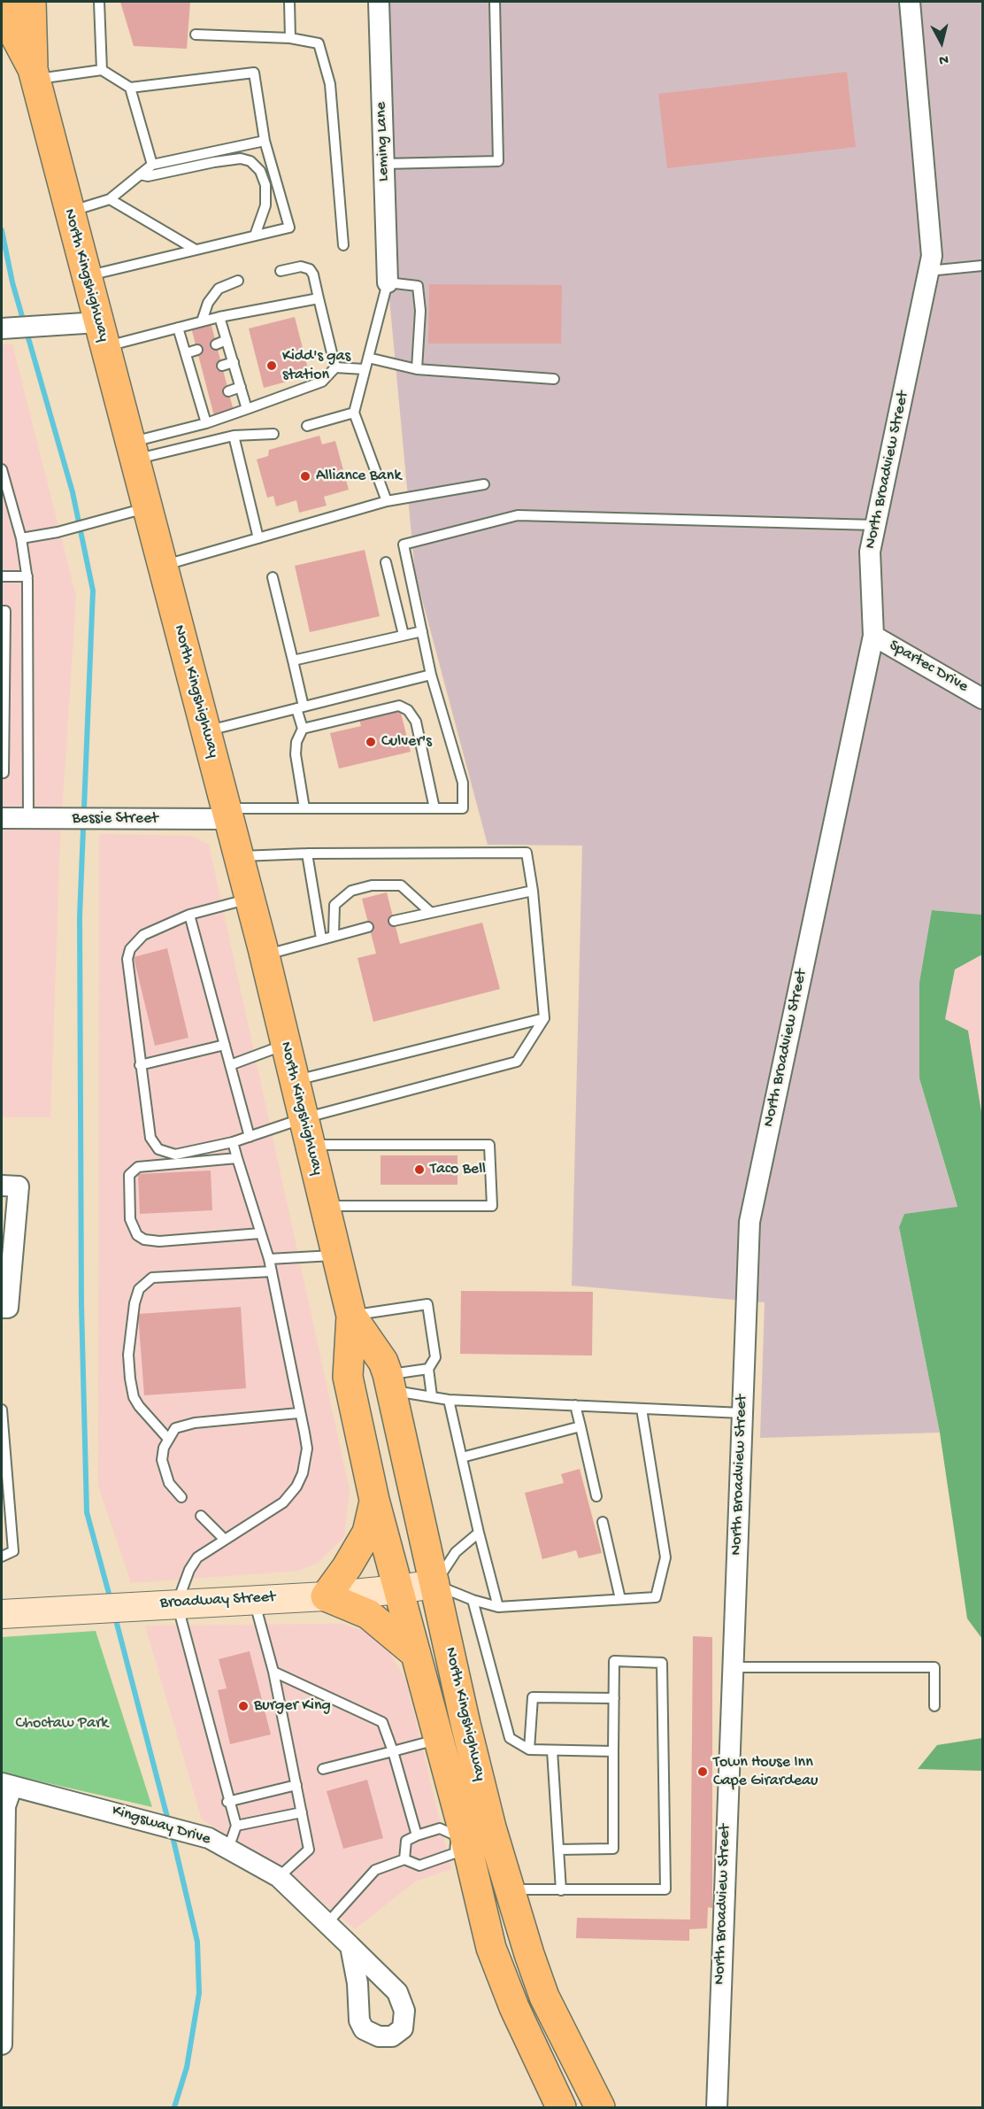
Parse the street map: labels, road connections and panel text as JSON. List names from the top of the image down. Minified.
{"streets":{"main road":["North Kingshighway","Broadway Street"],"street":["Leming Lane","North Broadview Street","Spartec Drive","Bessie Street","Kingsway Drive"]},"crossings":[["North Kingshighway","Bessie Street"],["North Kingshighway","Broadway Street"],["North Broadview Street","Spartec Drive"]],"parks":["Choctaw Park"],"places":["Kidd's gas station","Alliance Bank","Culver's","Taco Bell","Burger King","Town House Inn Cape Girardeau"],"north":"bottom"}
